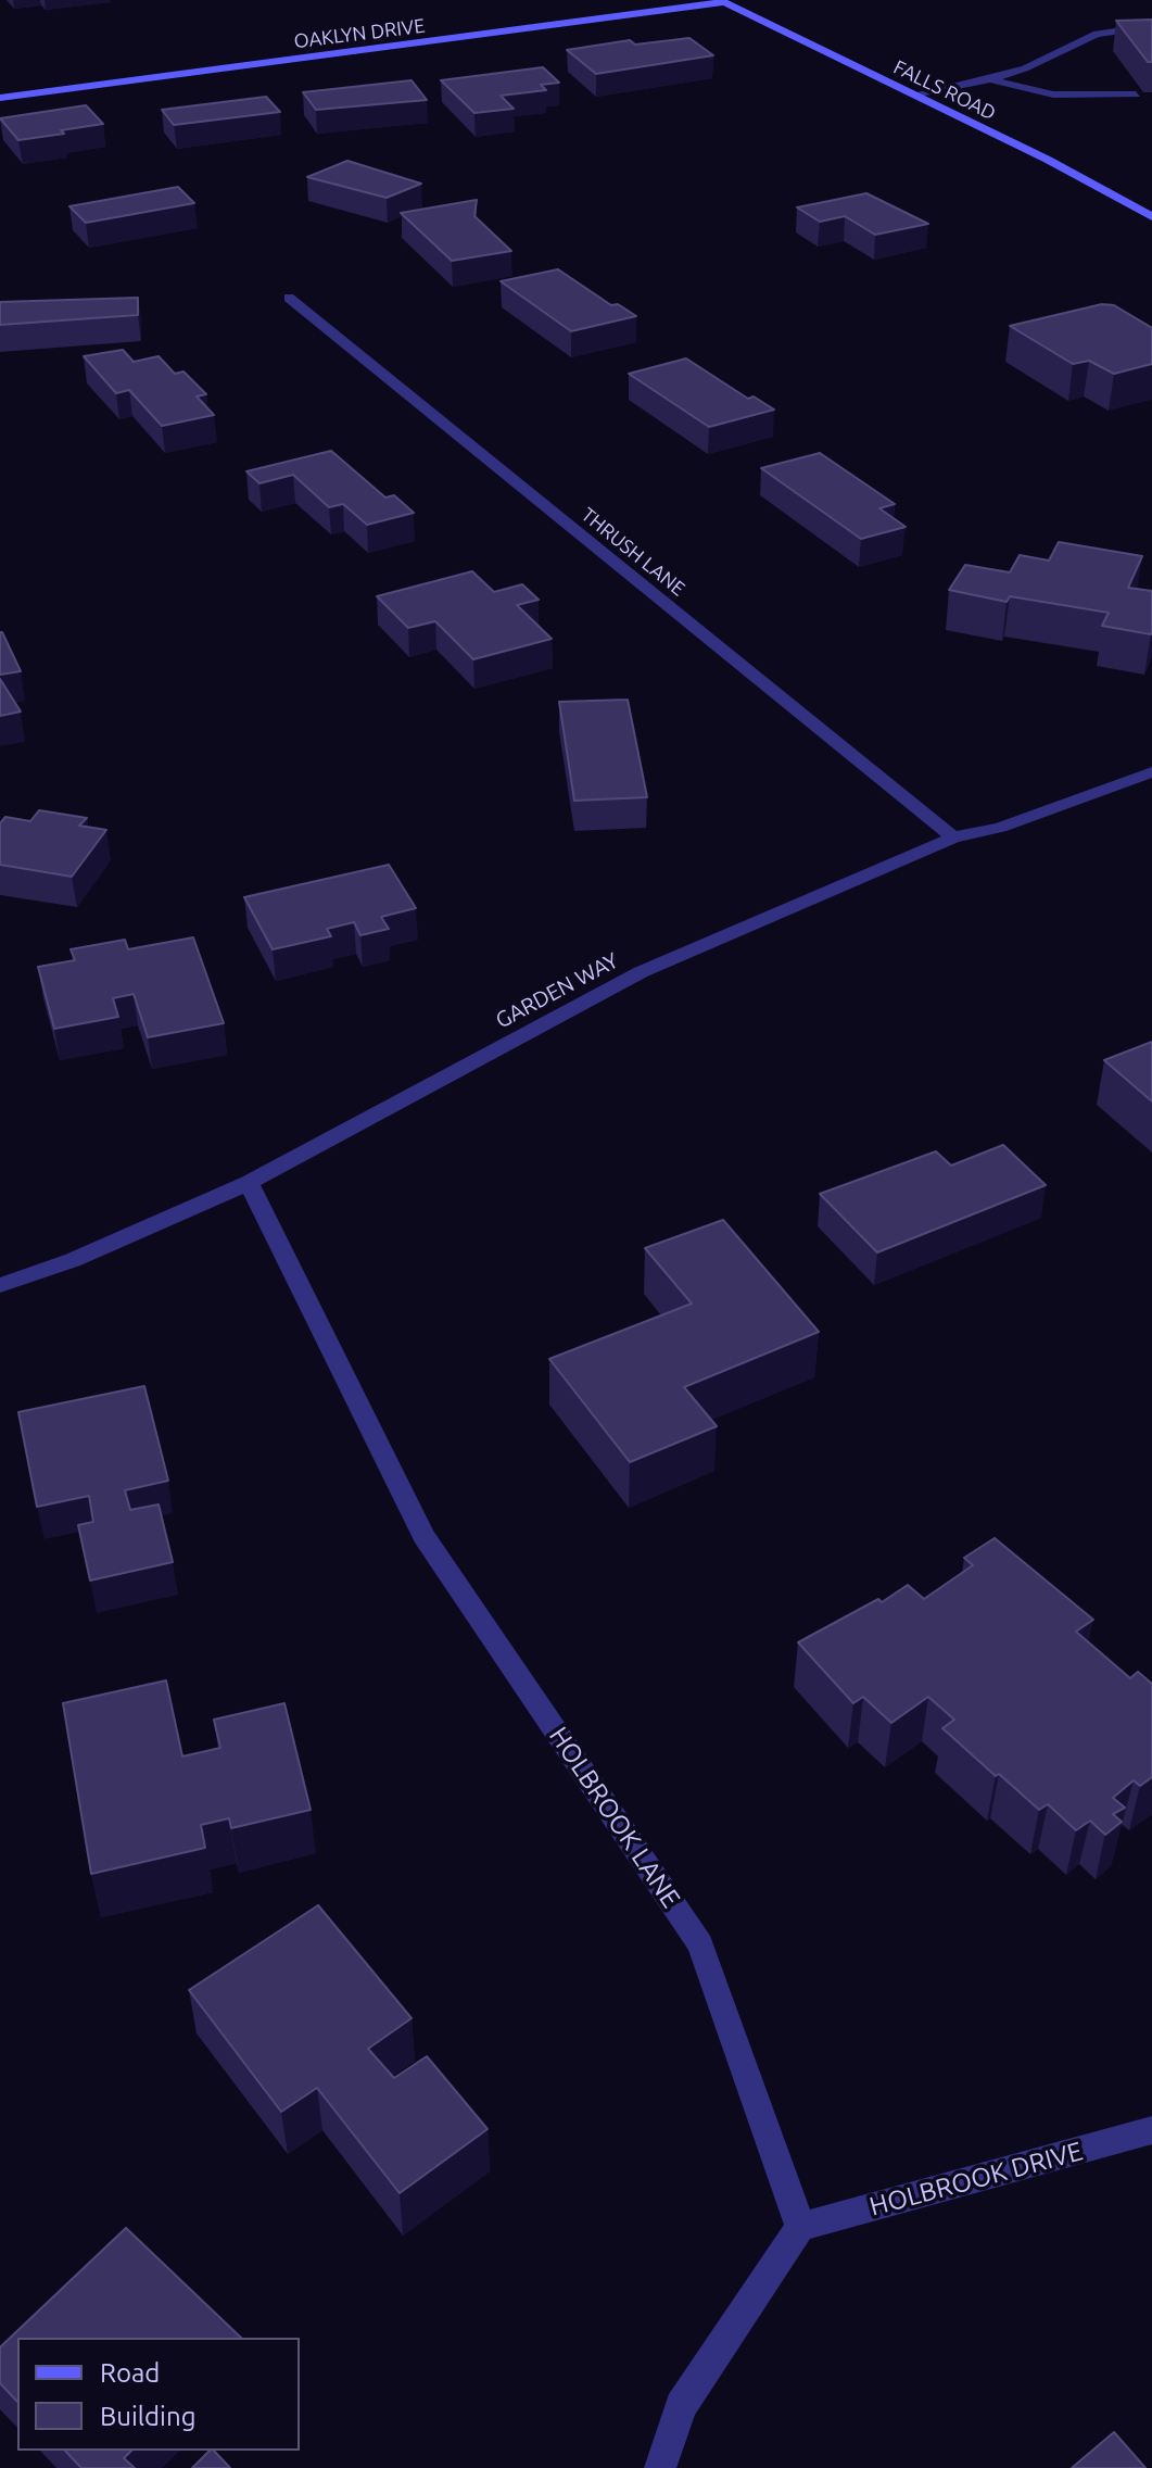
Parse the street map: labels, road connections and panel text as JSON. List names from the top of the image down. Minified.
{"streets":{"street":["OAKLYN DRIVE","FALLS ROAD","THRUSH LANE","GARDEN WAY","HOLBROOK LANE","HOLBROOK DRIVE"]},"crossings":[["OAKLYN DRIVE","FALLS ROAD"],["THRUSH LANE","GARDEN WAY"],["GARDEN WAY","HOLBROOK LANE"],["HOLBROOK LANE","HOLBROOK DRIVE"]],"legend":["Road","Building"]}
